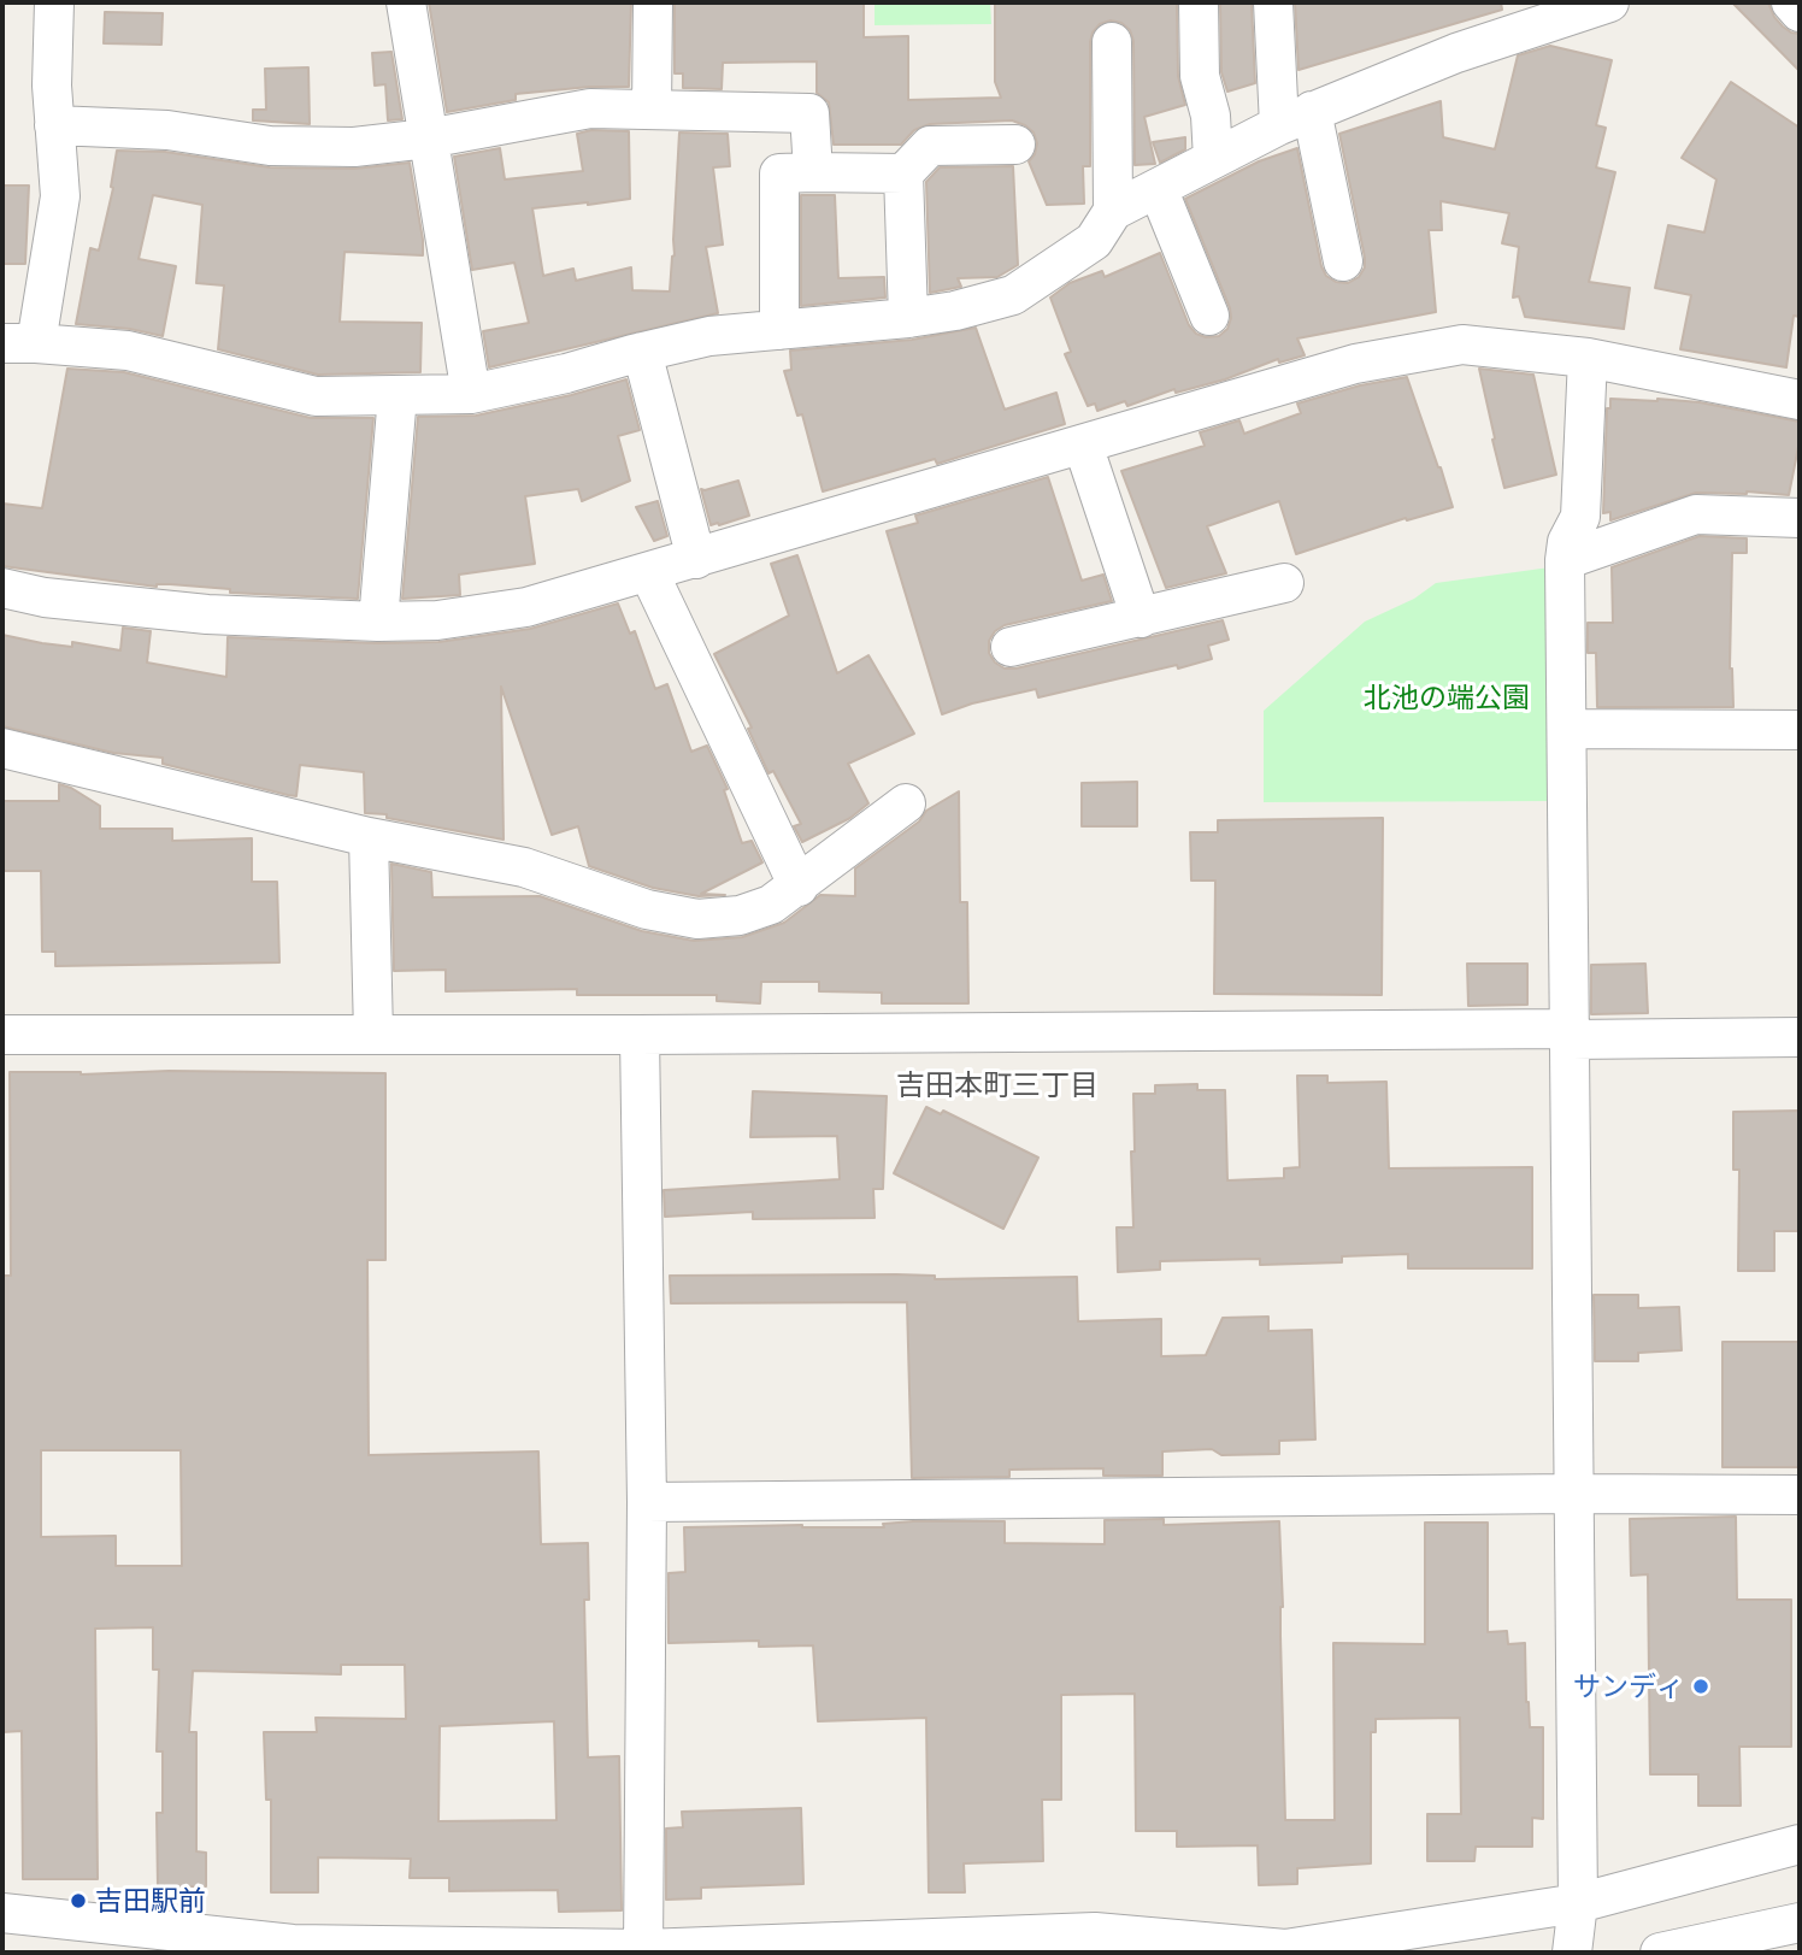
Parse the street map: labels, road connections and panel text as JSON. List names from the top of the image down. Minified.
{"districts":["吉田本町三丁目"],"parks":["北池の端公園"],"places":["サンディ","吉田駅前"]}
